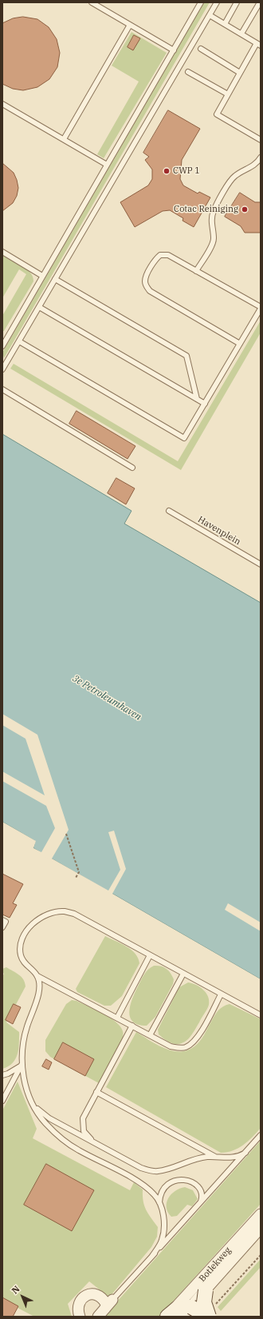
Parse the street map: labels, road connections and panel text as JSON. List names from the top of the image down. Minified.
{"streets":{"street":["Botlekweg"],"lane":["Havenplein"]},"water":["3e Petroleumhaven"],"places":["CWP 1","Cotac Reiniging"],"north":"top left"}
